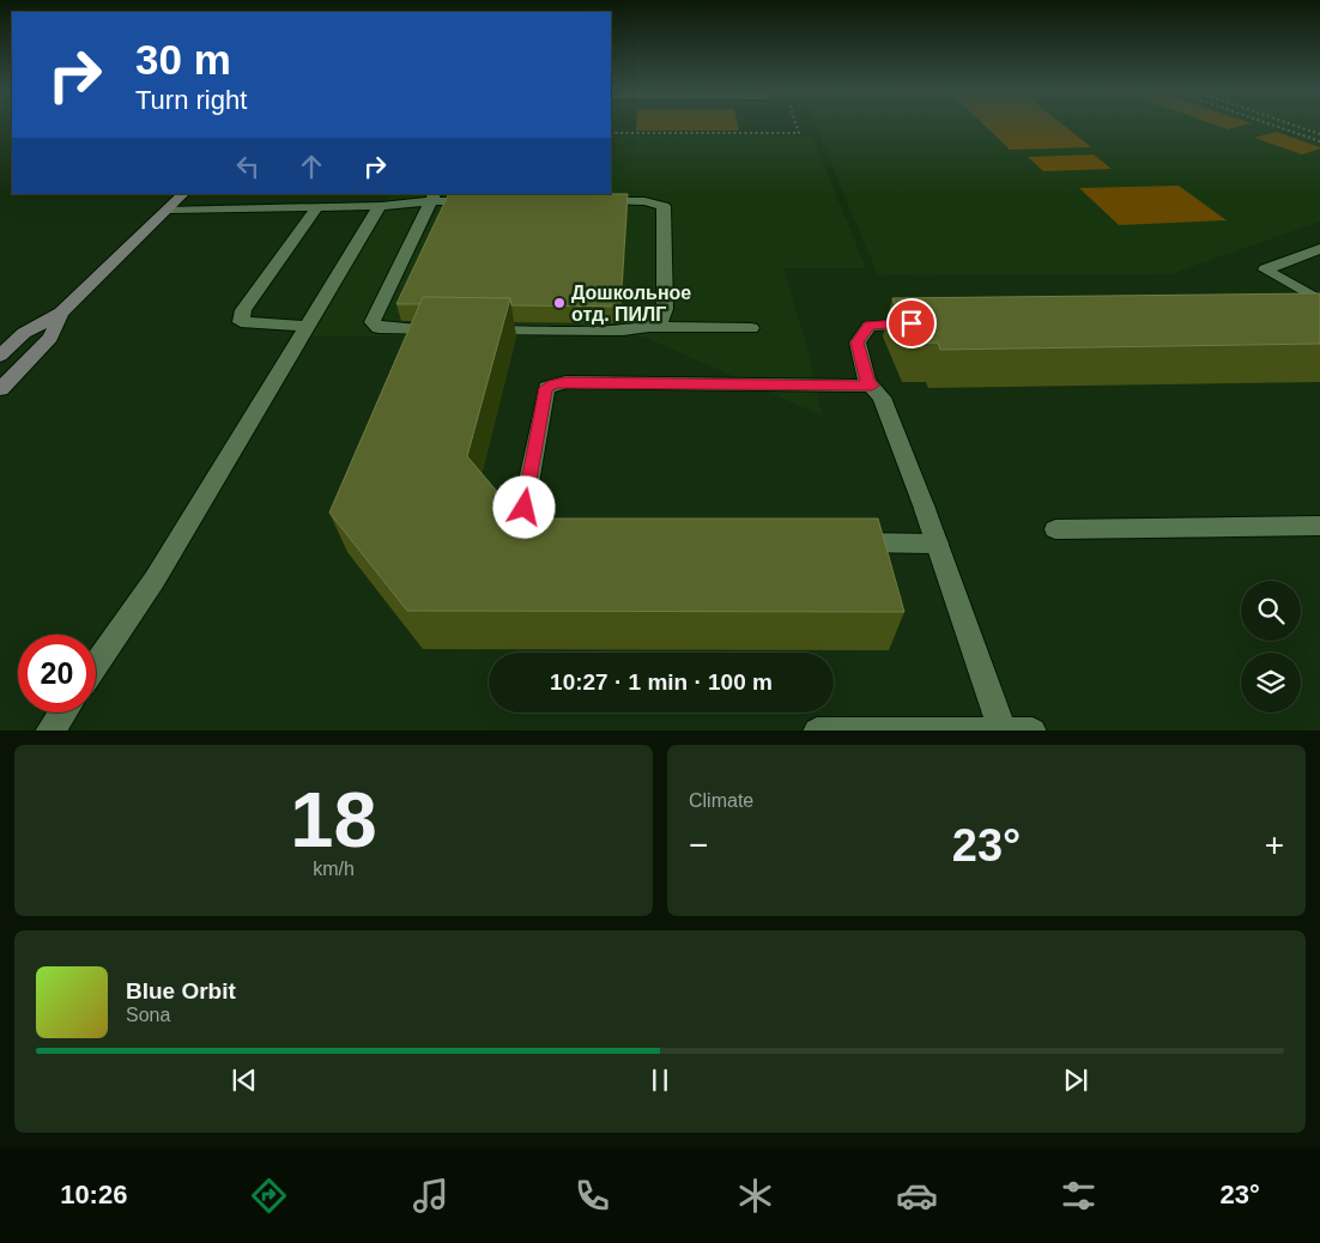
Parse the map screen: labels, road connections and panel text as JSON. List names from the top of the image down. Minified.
{"places":["Дошкольное отд. ПИЛГ"],"page":{"turn":["30 m","Turn right"],"limit":"20","trip":"10:27 · 1 min · 100 m","tile":[["18","km/h"],"Climate"],"heat":["−","23°","+"],"song":["Blue Orbit","Sona"],"tabs":["10:26","23°"]}}
